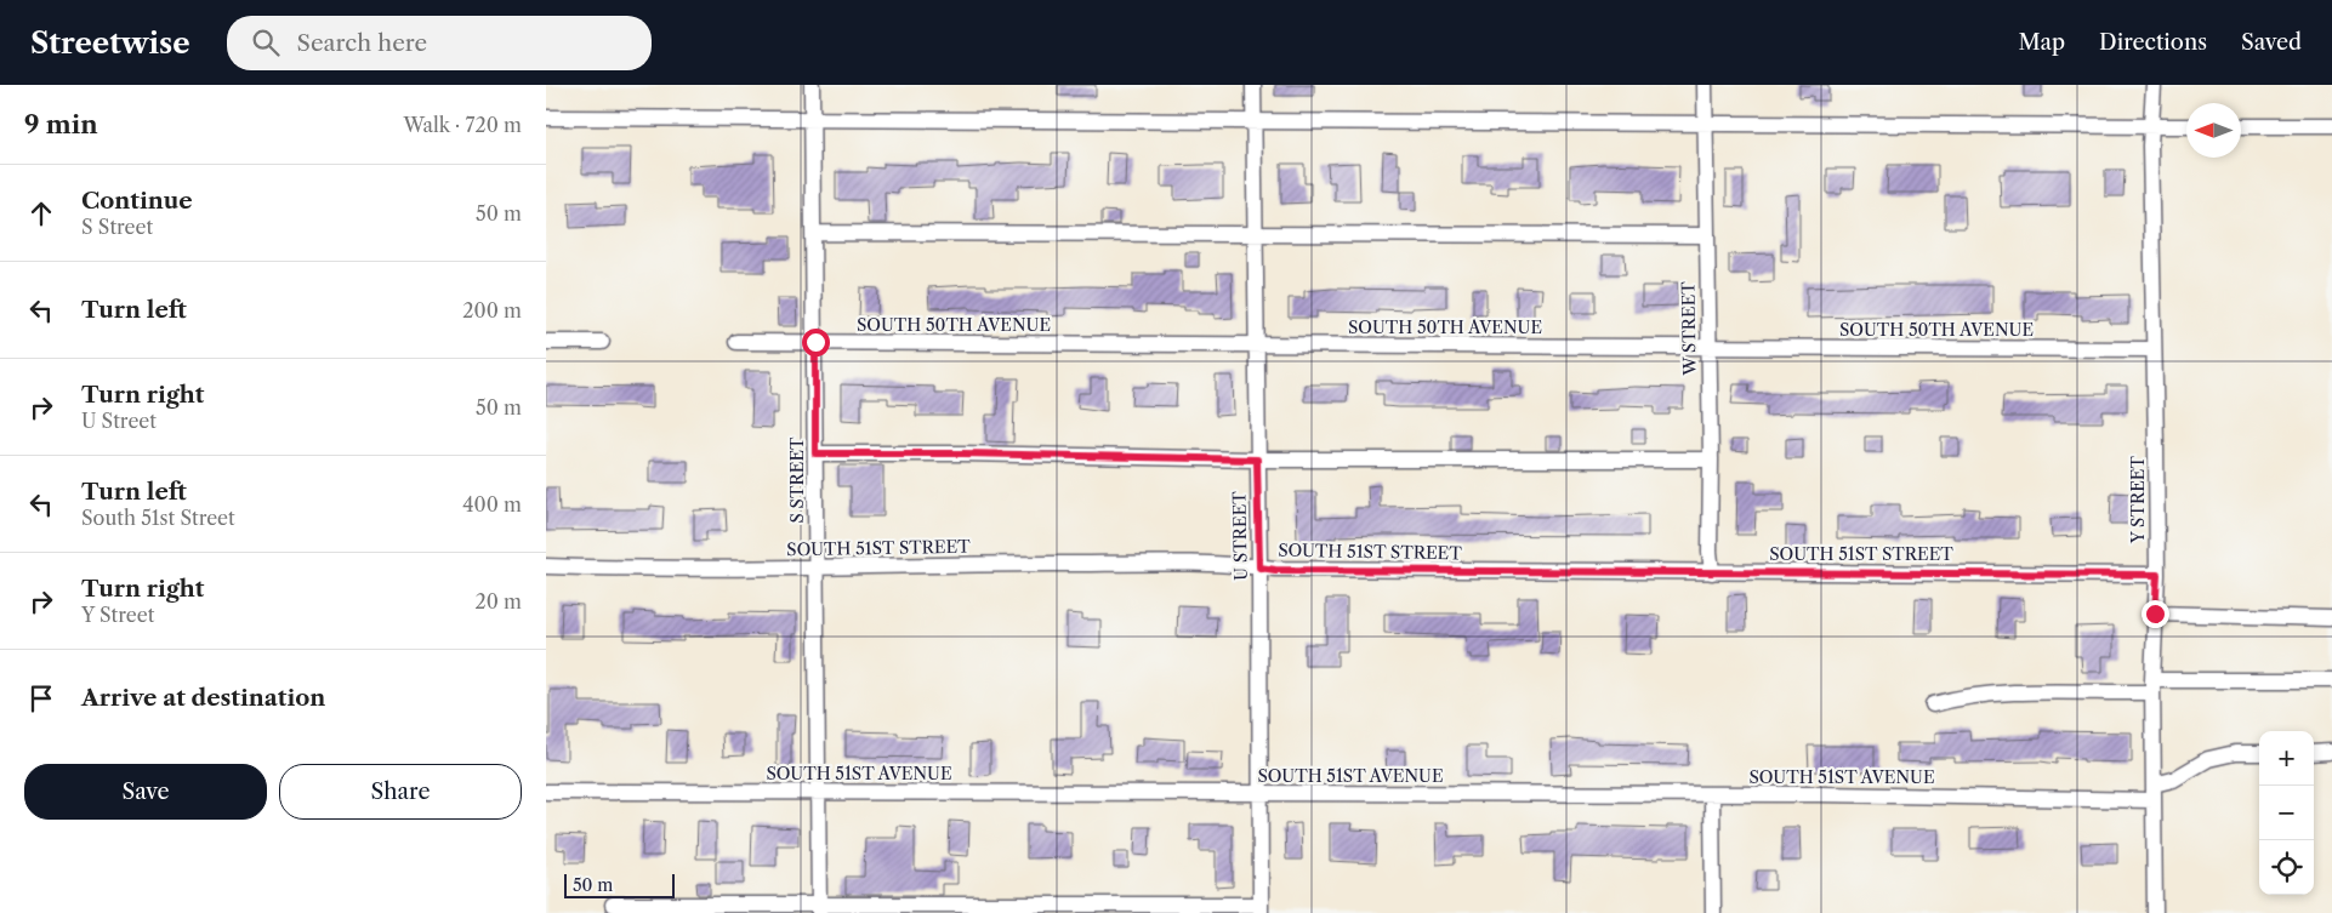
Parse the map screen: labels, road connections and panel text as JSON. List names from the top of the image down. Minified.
{"streets":{"street":["SOUTH 50TH AVENUE","W STREET","S STREET","Y STREET","U STREET","SOUTH 51ST STREET","SOUTH 51ST AVENUE"]},"crossings":[["SOUTH 50TH AVENUE","W STREET"],["SOUTH 50TH AVENUE","S STREET"],["SOUTH 50TH AVENUE","Y STREET"],["SOUTH 50TH AVENUE","U STREET"],["W STREET","SOUTH 51ST STREET"],["S STREET","SOUTH 51ST STREET"],["S STREET","SOUTH 51ST AVENUE"],["Y STREET","SOUTH 51ST STREET"],["Y STREET","SOUTH 51ST AVENUE"],["U STREET","SOUTH 51ST STREET"],["U STREET","SOUTH 51ST AVENUE"]],"scale_bar":"50 m","north":"left","page":{"header":"Streetwise","search":"Search here","nav":["Map","Directions","Saved"],"heading":["9 min","Walk · 720 m"],"list":[["Continue","S Street","50 m"],["Turn left","200 m"],["Turn right","U Street","50 m"],["Turn left","South 51st Street","400 m"],["Turn right","Y Street","20 m"],"Arrive at destination"],"map_buttons":["+","−"],"buttons":["Save","Share"],"scale":"50 m"}}
